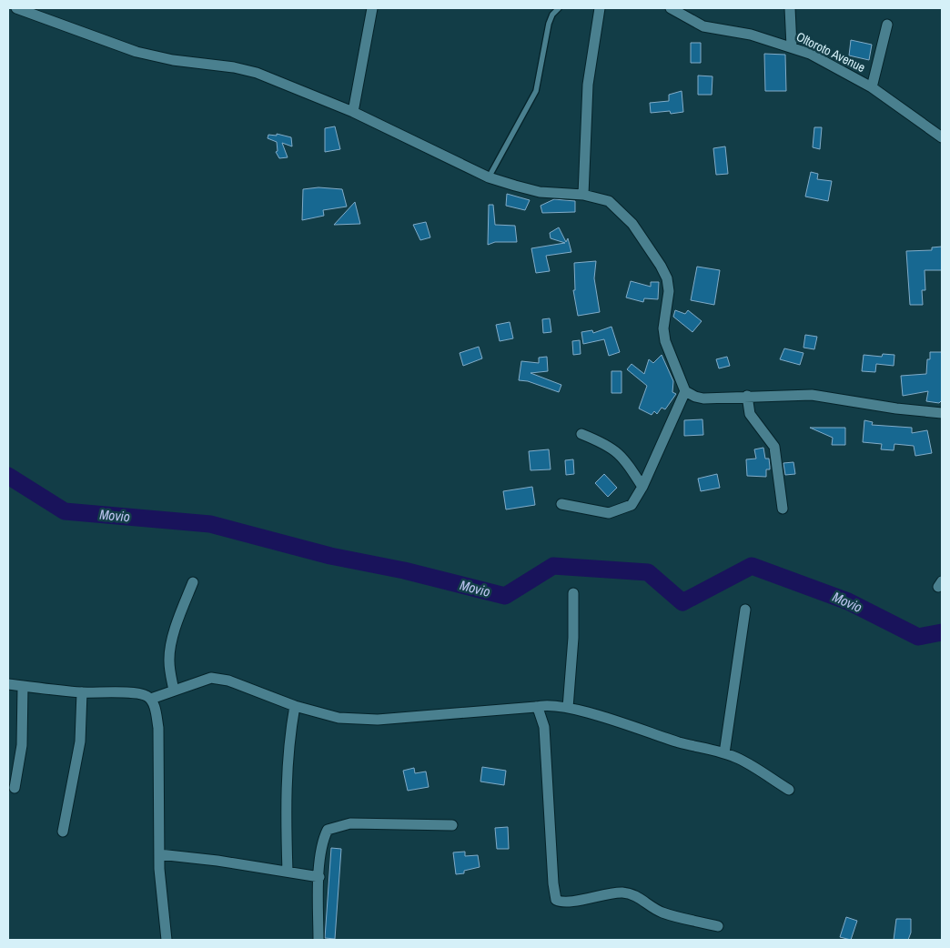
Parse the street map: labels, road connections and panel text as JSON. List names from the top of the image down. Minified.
{"streets":{"street":["Oltoroto Avenue"]},"water":["Movio"]}
